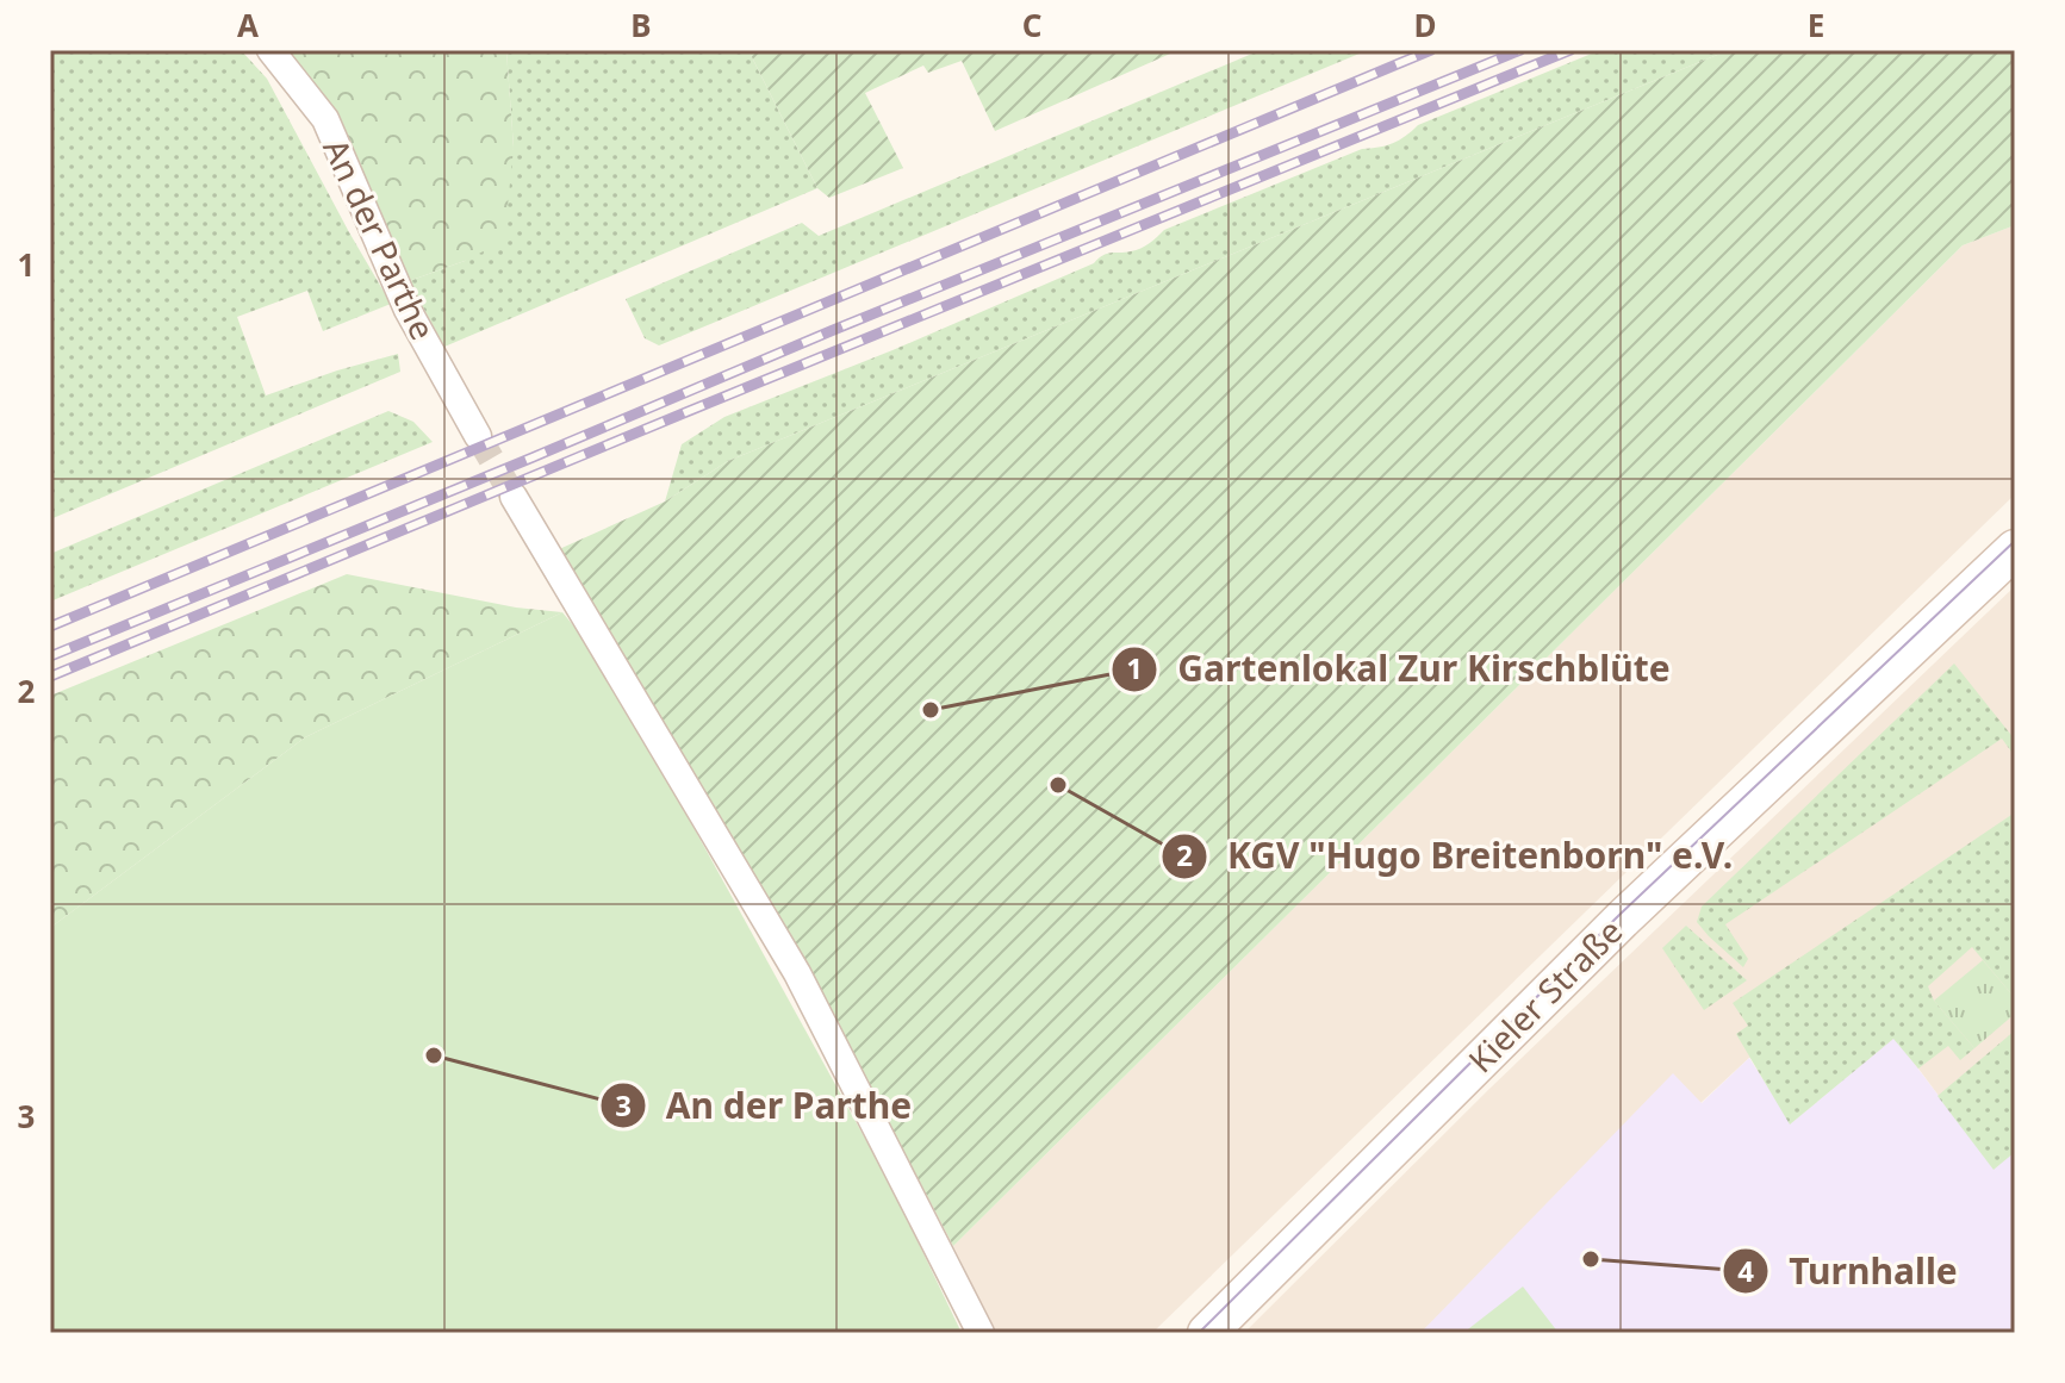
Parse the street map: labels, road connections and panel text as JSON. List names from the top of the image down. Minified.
{"streets":{"main road":["Kieler Straße"],"street":["An der Parthe"]},"places":["Gartenlokal Zur Kirschblüte","KGV \"Hugo Breitenborn\" e.V.","An der Parthe","Turnhalle"],"grid":{"columns":["A","B","C","D","E"],"rows":["1","2","3"]}}
